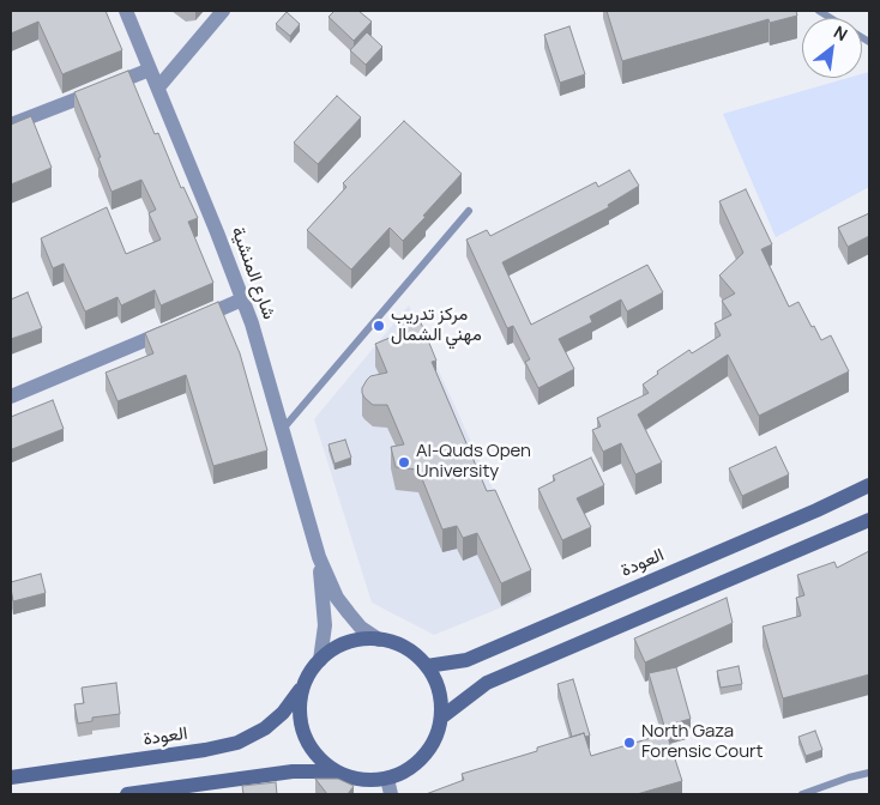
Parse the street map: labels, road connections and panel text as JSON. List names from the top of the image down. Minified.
{"streets":{"main road":["العودة"],"street":["شارع المنشية"]},"crossings":[["شارع المنشية","العودة"]],"places":["مركز تدريب مهني الشمال","Al-Quds Open University","North Gaza Forensic Court"],"north":"top right"}
